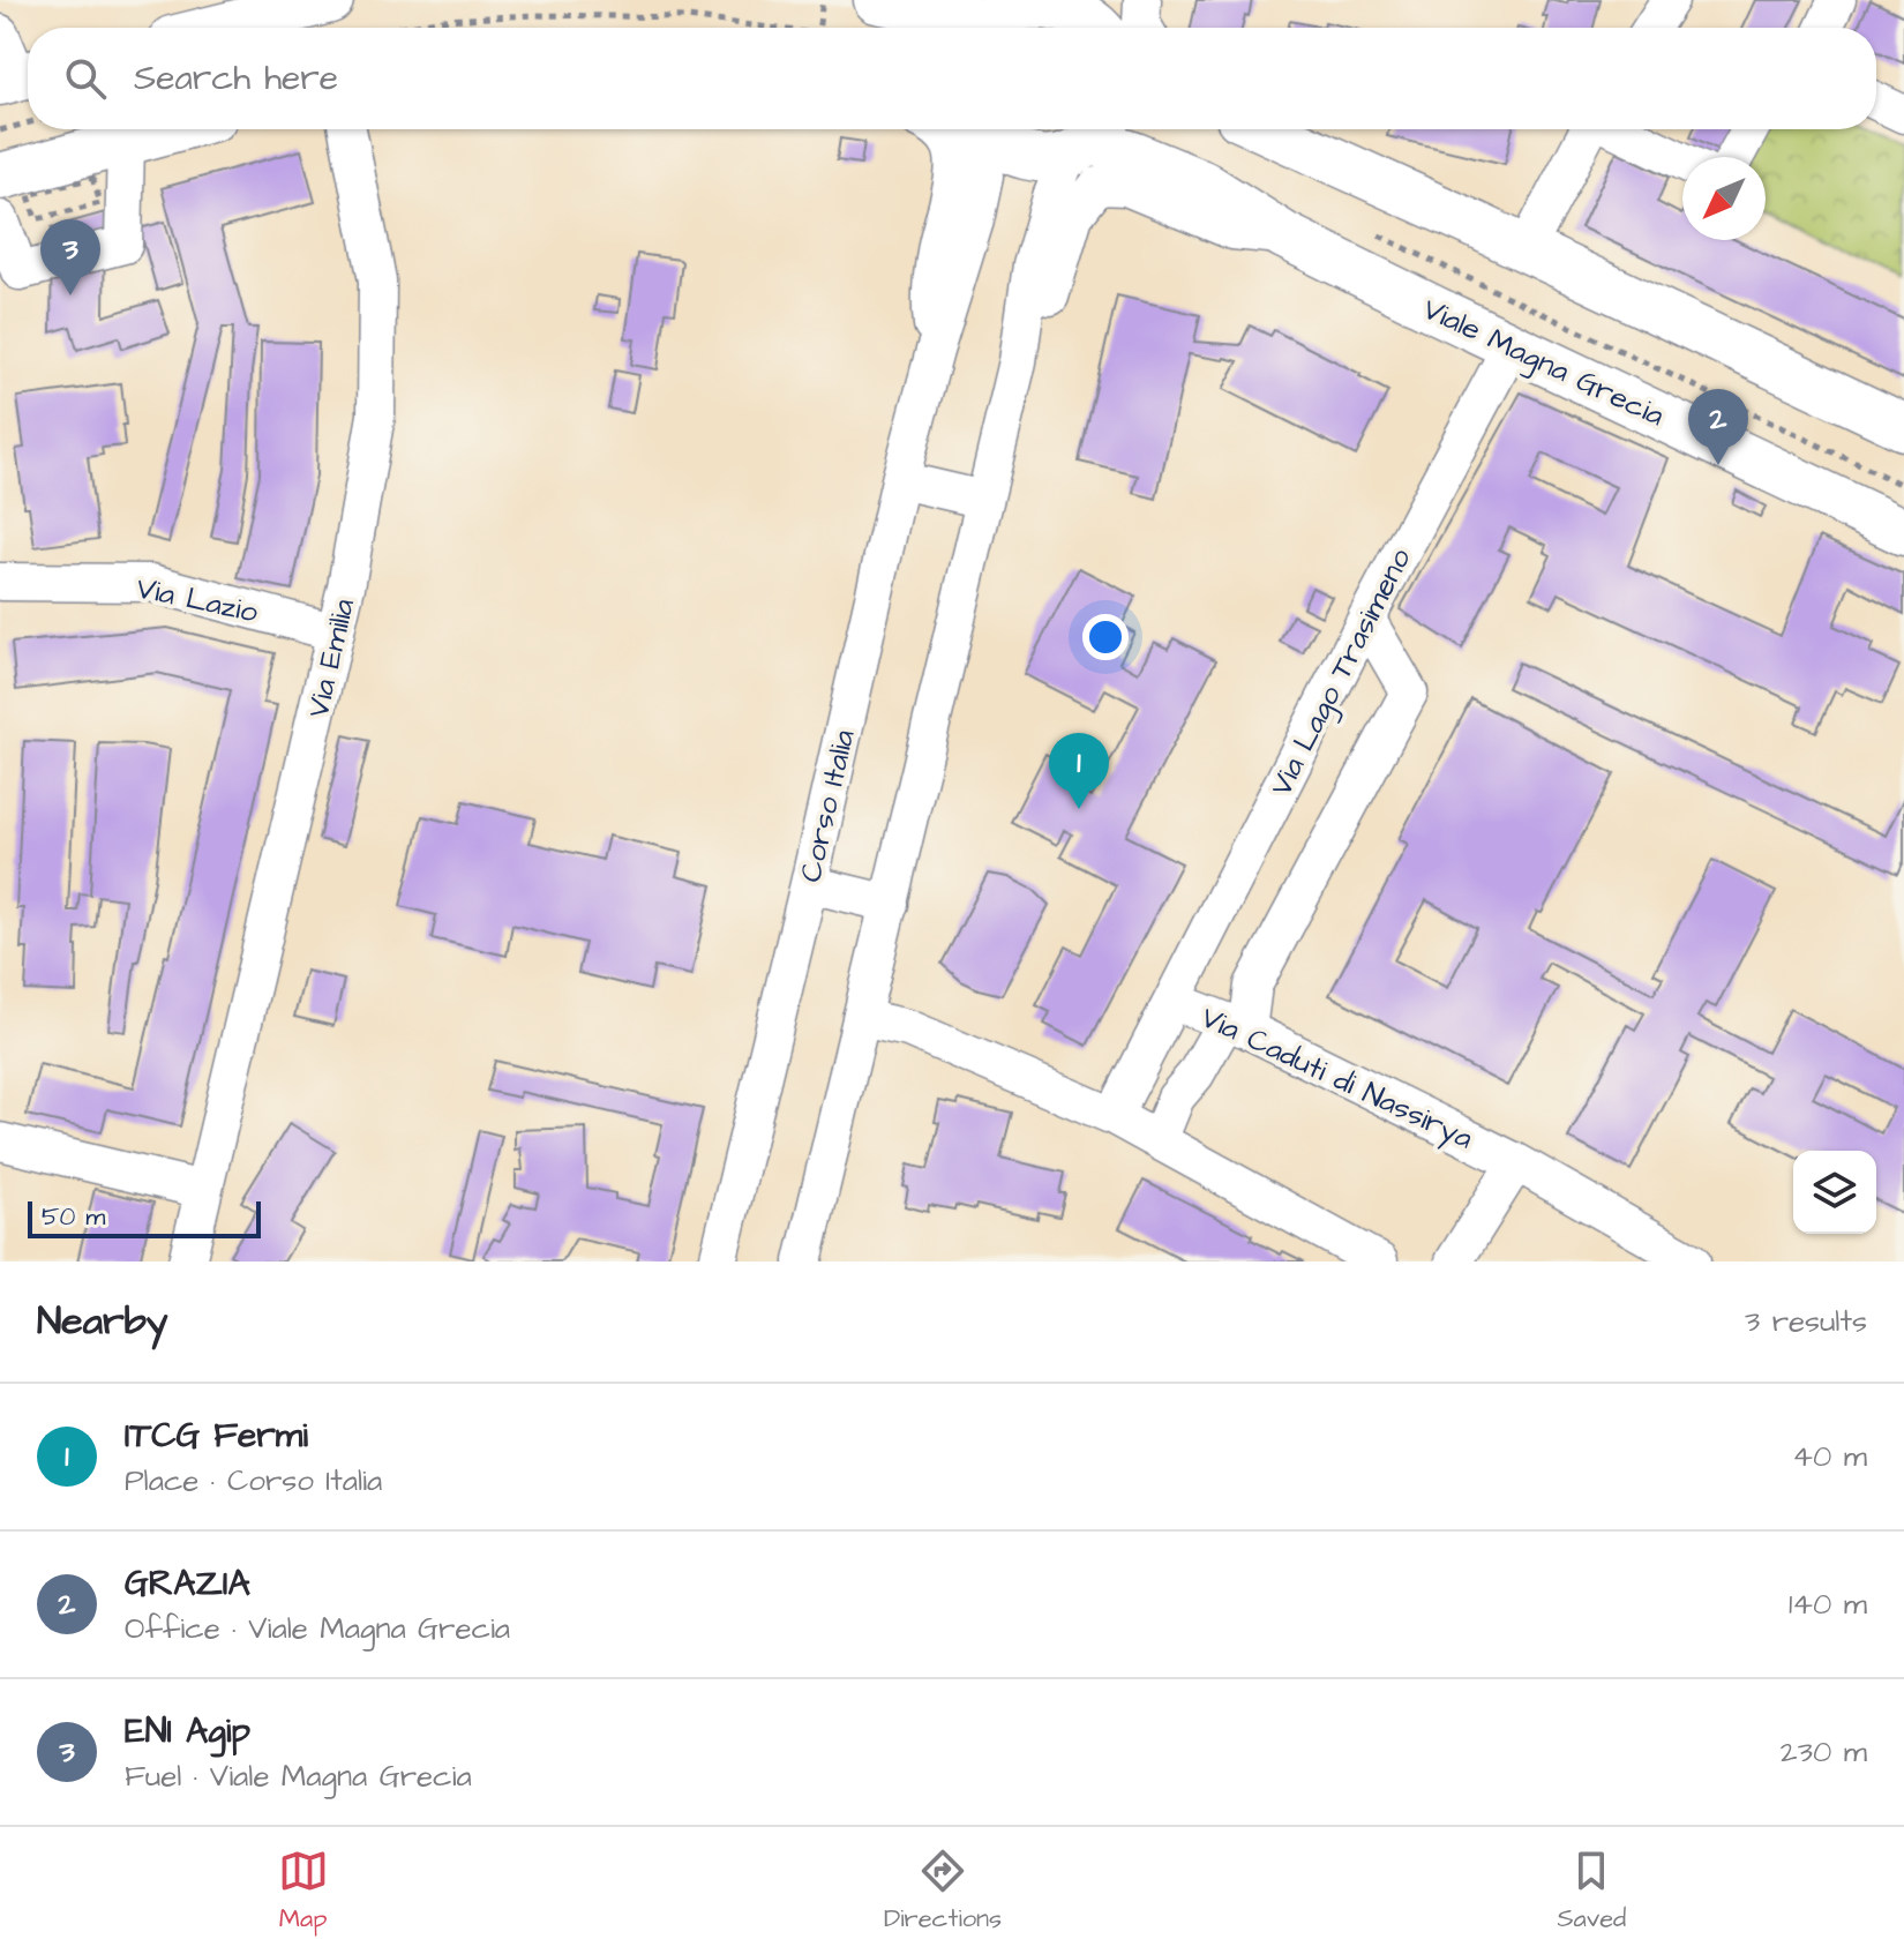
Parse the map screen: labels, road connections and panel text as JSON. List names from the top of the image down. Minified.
{"streets":{"main road":["Viale Magna Grecia"],"street":["Via Lazio","Via Emilia","Via Lago Trasimeno","Corso Italia","Via Caduti di Nassirya"]},"crossings":[["Viale Magna Grecia","Via Lago Trasimeno"],["Via Lazio","Via Emilia"],["Via Lago Trasimeno","Via Caduti di Nassirya"]],"scale_bar":"50 m","north":"bottom left","page":{"search":"Search here","pins":["3","2","1"],"scale":"50 m","heading":["Nearby","3 results"],"list":[{"mark":"1","name":"ITCG Fermi","note":"Place · Corso Italia","value":"40 m"},{"mark":"2","name":"GRAZIA","note":"Office · Viale Magna Grecia","value":"140 m"},{"mark":"3","name":"ENI Agip","note":"Fuel · Viale Magna Grecia","value":"230 m"}],"nav":["Map","Directions","Saved"]}}
